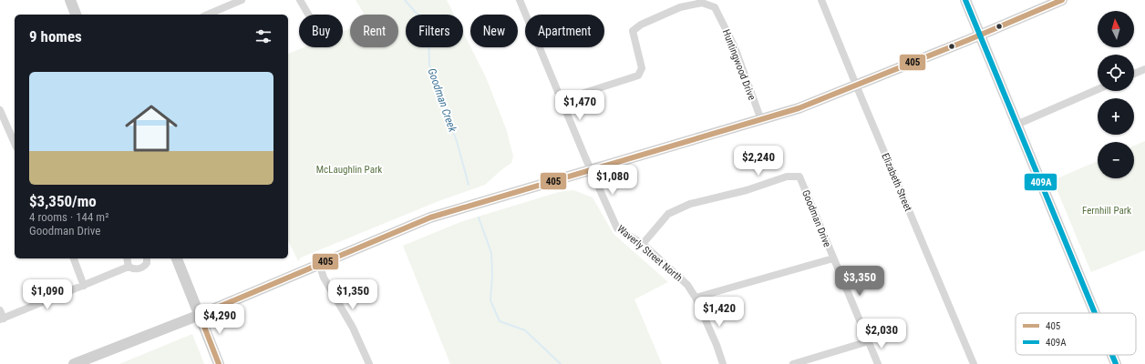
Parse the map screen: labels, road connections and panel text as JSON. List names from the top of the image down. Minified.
{"streets":{"street":["Huntingwood Drive","Elizabeth Street","Goodman Drive","Waverly Street North"]},"crossings":[["Huntingwood Drive","Waverly Street North"],["Goodman Drive","Waverly Street North"]],"water":["Goodman Creek"],"parks":["McLaughlin Park","Fernhill Park"],"lines":["transit line 405","transit line 409A"],"legend":["405","409A"],"north":"top","page":{"map_buttons":["+","−"],"chip":["Buy","Rent","Filters","New","Apartment"],"heading":"9 homes","list":[{"name":"$3,350/mo","note":"4 rooms · 144 m² · Goodman Drive"}],"price":["$1,470","$2,240","$1,080","$3,350","$1,090","$1,350","$1,420","$4,290","$2,030"]}}
